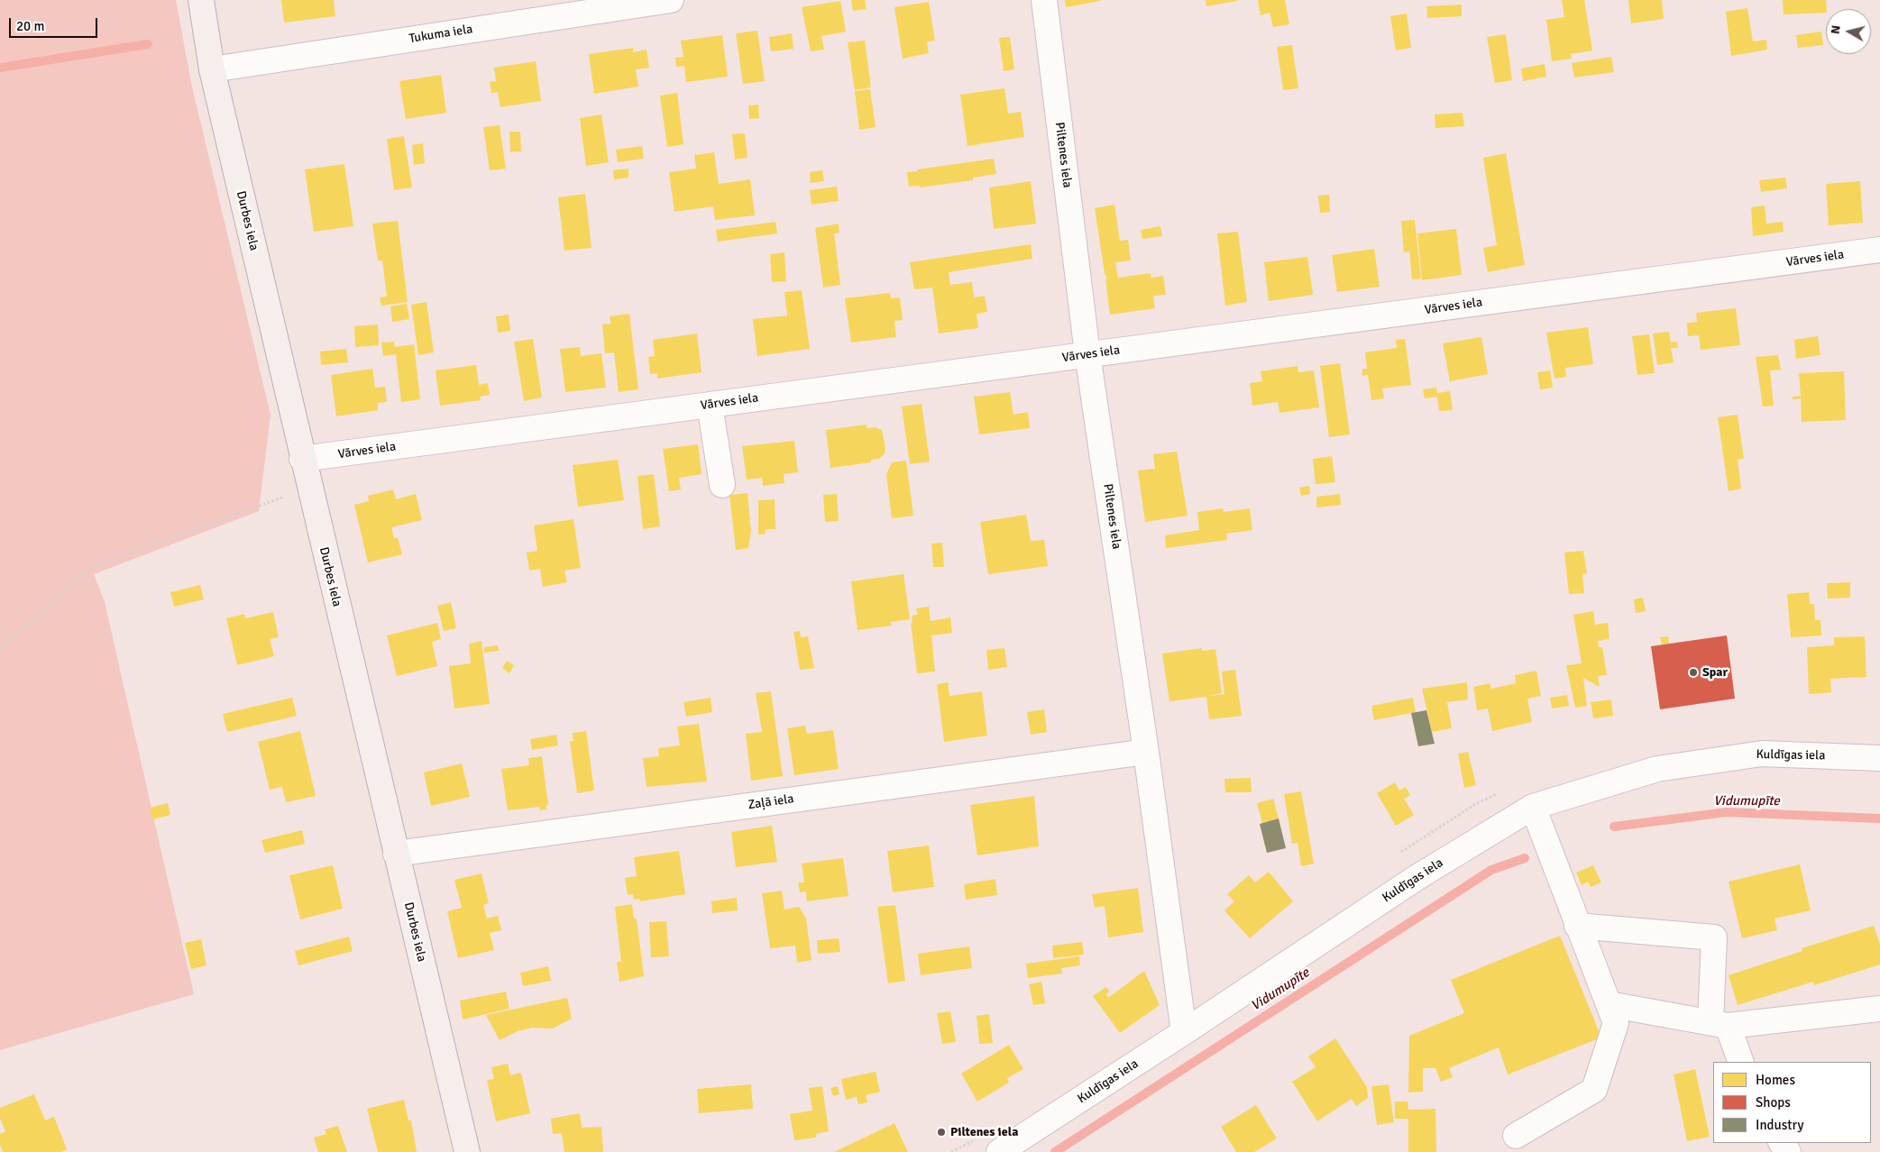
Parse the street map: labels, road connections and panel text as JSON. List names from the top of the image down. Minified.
{"streets":{"main road":["Durbes iela"],"street":["Tukuma iela","Piltenes iela","Vārves iela","Kuldīgas iela","Zaļā iela"]},"crossings":[["Tukuma iela","Durbes iela"],["Piltenes iela","Vārves iela"],["Piltenes iela","Kuldīgas iela"],["Piltenes iela","Zaļā iela"],["Durbes iela","Vārves iela"],["Durbes iela","Zaļā iela"]],"water":["Vidumupīte"],"places":["Spar","Piltenes iela"],"legend":["Homes","Shops","Industry"],"scale_bar":"20 m","north":"left"}
